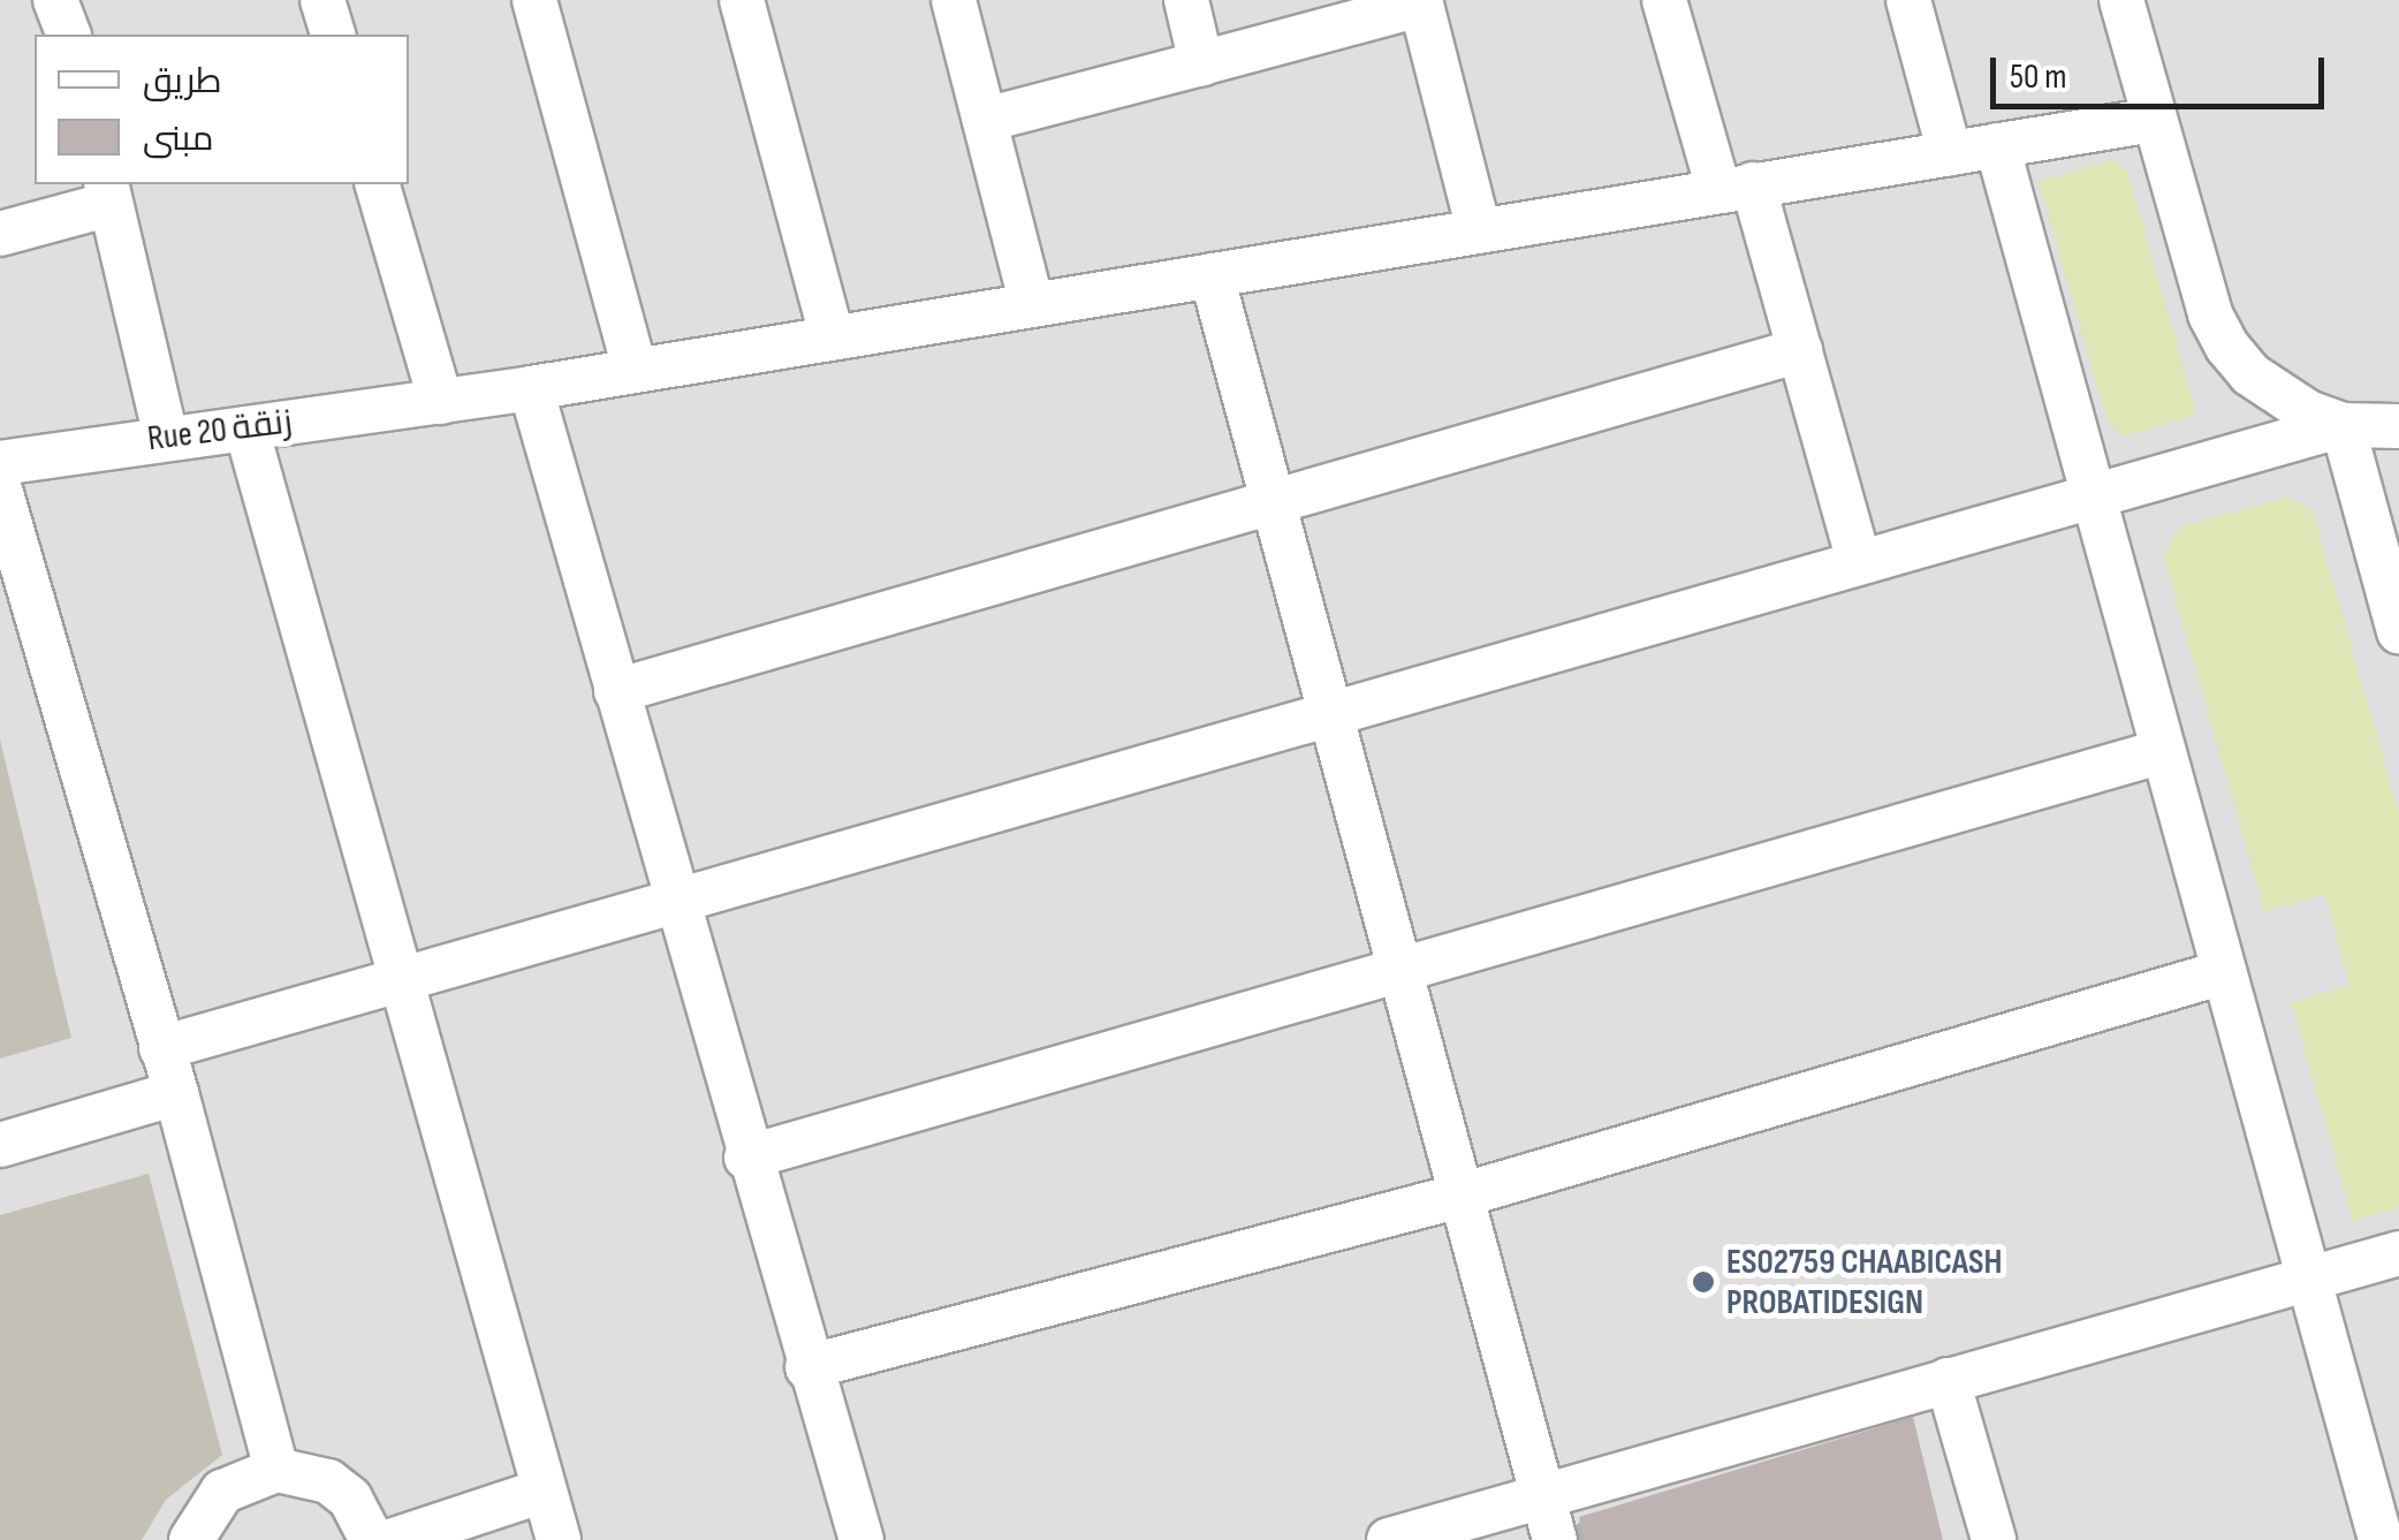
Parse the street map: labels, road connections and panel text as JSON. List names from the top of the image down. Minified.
{"streets":{"street":["Rue 20 زنقة"]},"places":["ES02759 CHAABICASH PROBATIDESIGN"],"legend":["طريق","مبنى"],"scale_bar":"50 m"}
